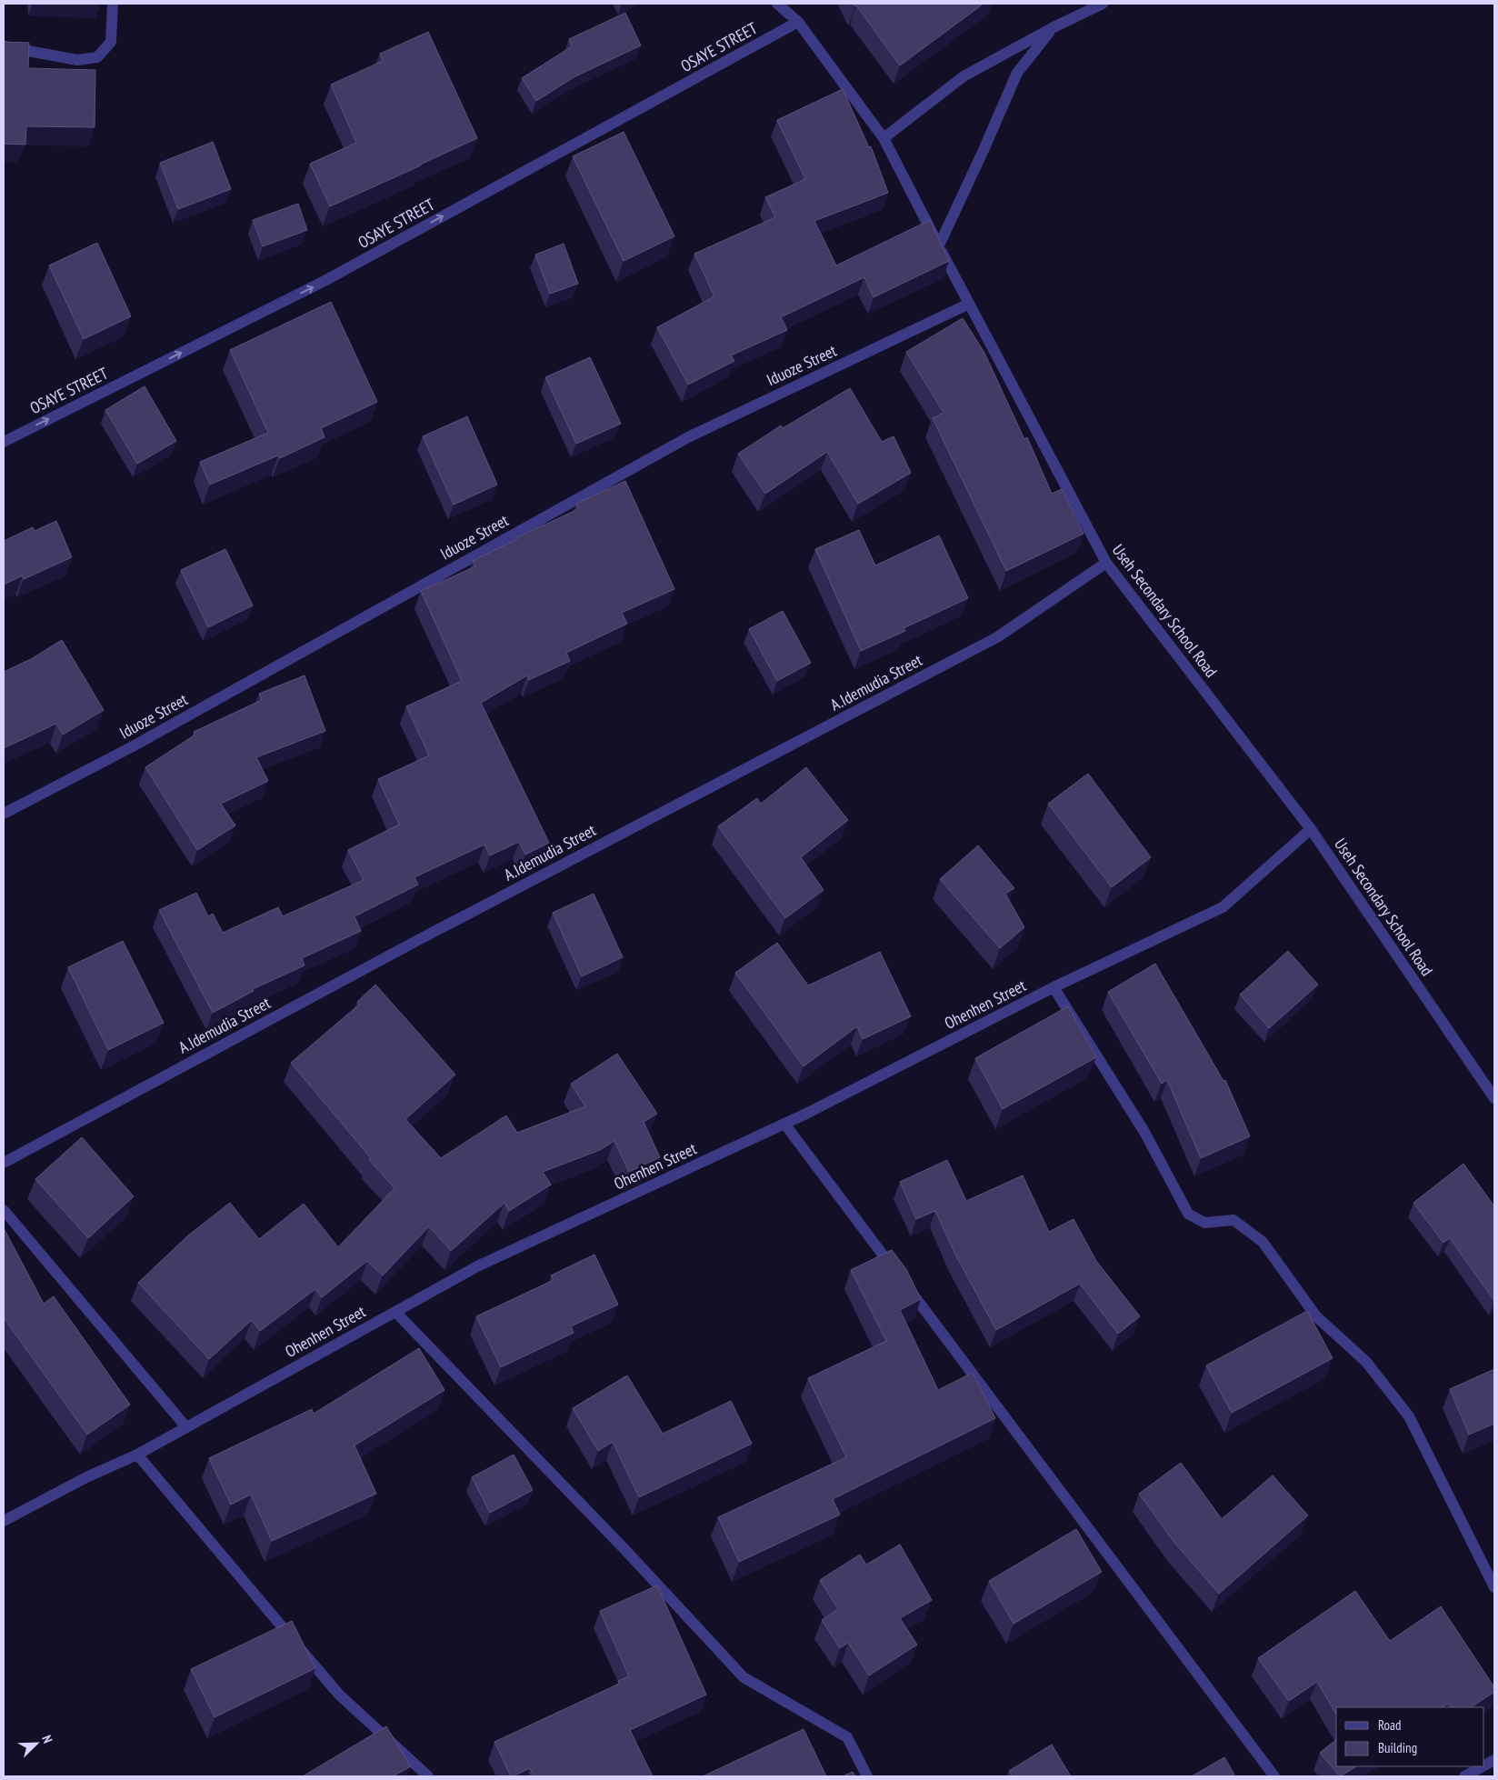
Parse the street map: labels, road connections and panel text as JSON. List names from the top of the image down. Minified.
{"streets":{"street":["OSAYE STREET","Iduoze Street","Useh Secondary School Road","A.Idemudia Street","Ohenhen Street"]},"crossings":[["OSAYE STREET","Useh Secondary School Road"],["Iduoze Street","Useh Secondary School Road"],["Useh Secondary School Road","A.Idemudia Street"],["Useh Secondary School Road","Ohenhen Street"]],"one_way":["OSAYE STREET"],"legend":["Road","Building"],"north":"top right"}
